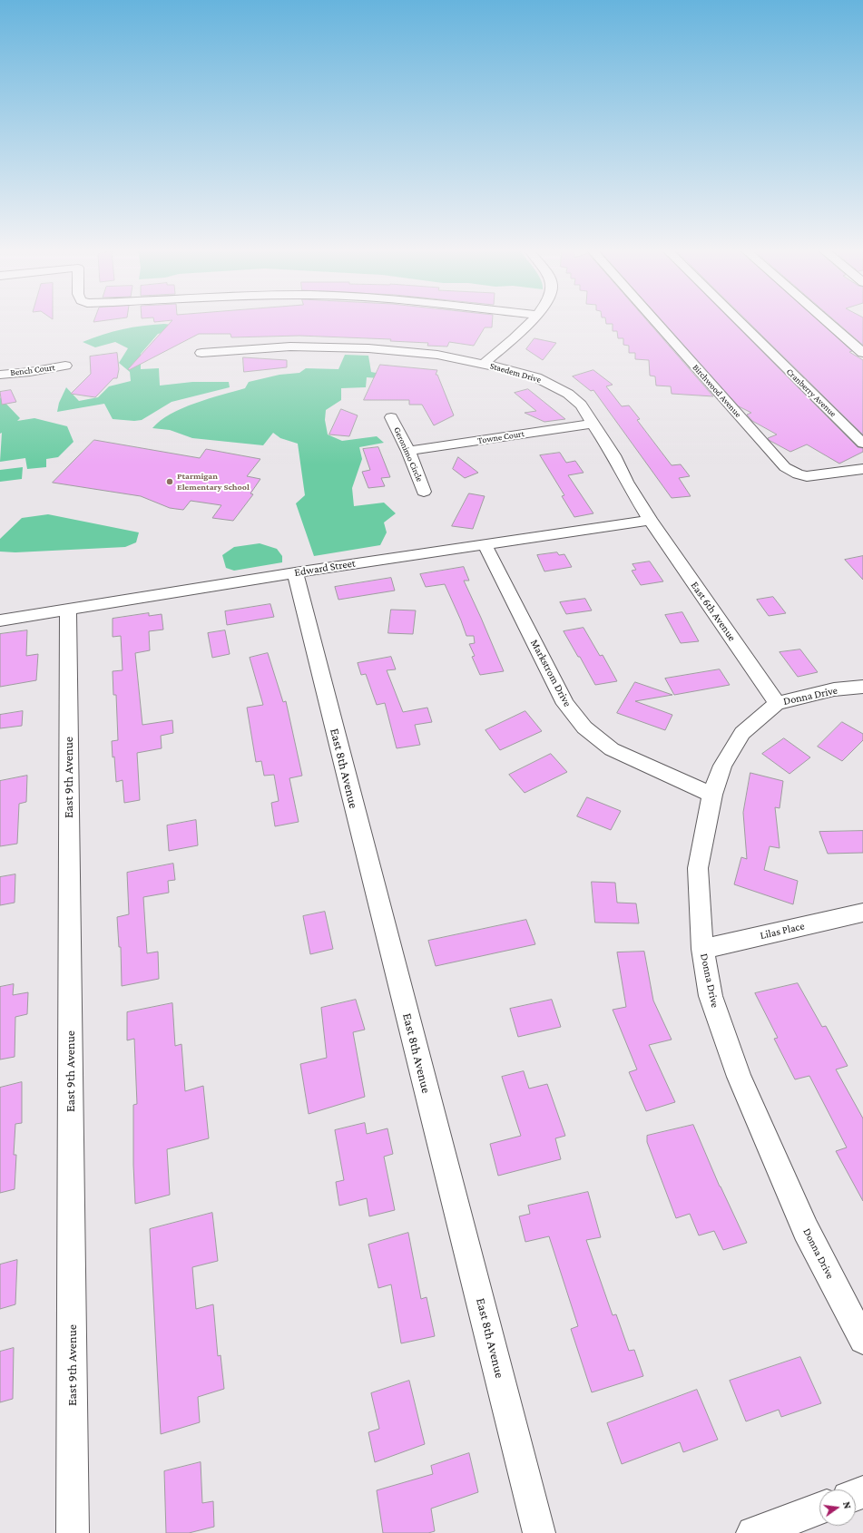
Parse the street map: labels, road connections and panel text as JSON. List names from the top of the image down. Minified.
{"streets":{"street":["Bench Court","Staedem Drive","Birchwood Avenue","Cranberry Avenue","Towne Court","Geronimo Circle","Edward Street","East 6th Avenue","Markstrom Drive","Donna Drive","East 8th Avenue","East 9th Avenue","Lilas Place"]},"crossings":[["Staedem Drive","Towne Court"],["Staedem Drive","Edward Street"],["Staedem Drive","East 6th Avenue"],["Towne Court","Geronimo Circle"],["Edward Street","East 6th Avenue"],["Edward Street","Markstrom Drive"],["Edward Street","East 8th Avenue"],["Edward Street","East 9th Avenue"],["East 6th Avenue","Donna Drive"],["Markstrom Drive","Donna Drive"],["Donna Drive","Lilas Place"]],"places":["Ptarmigan Elementary School"],"north":"right"}
